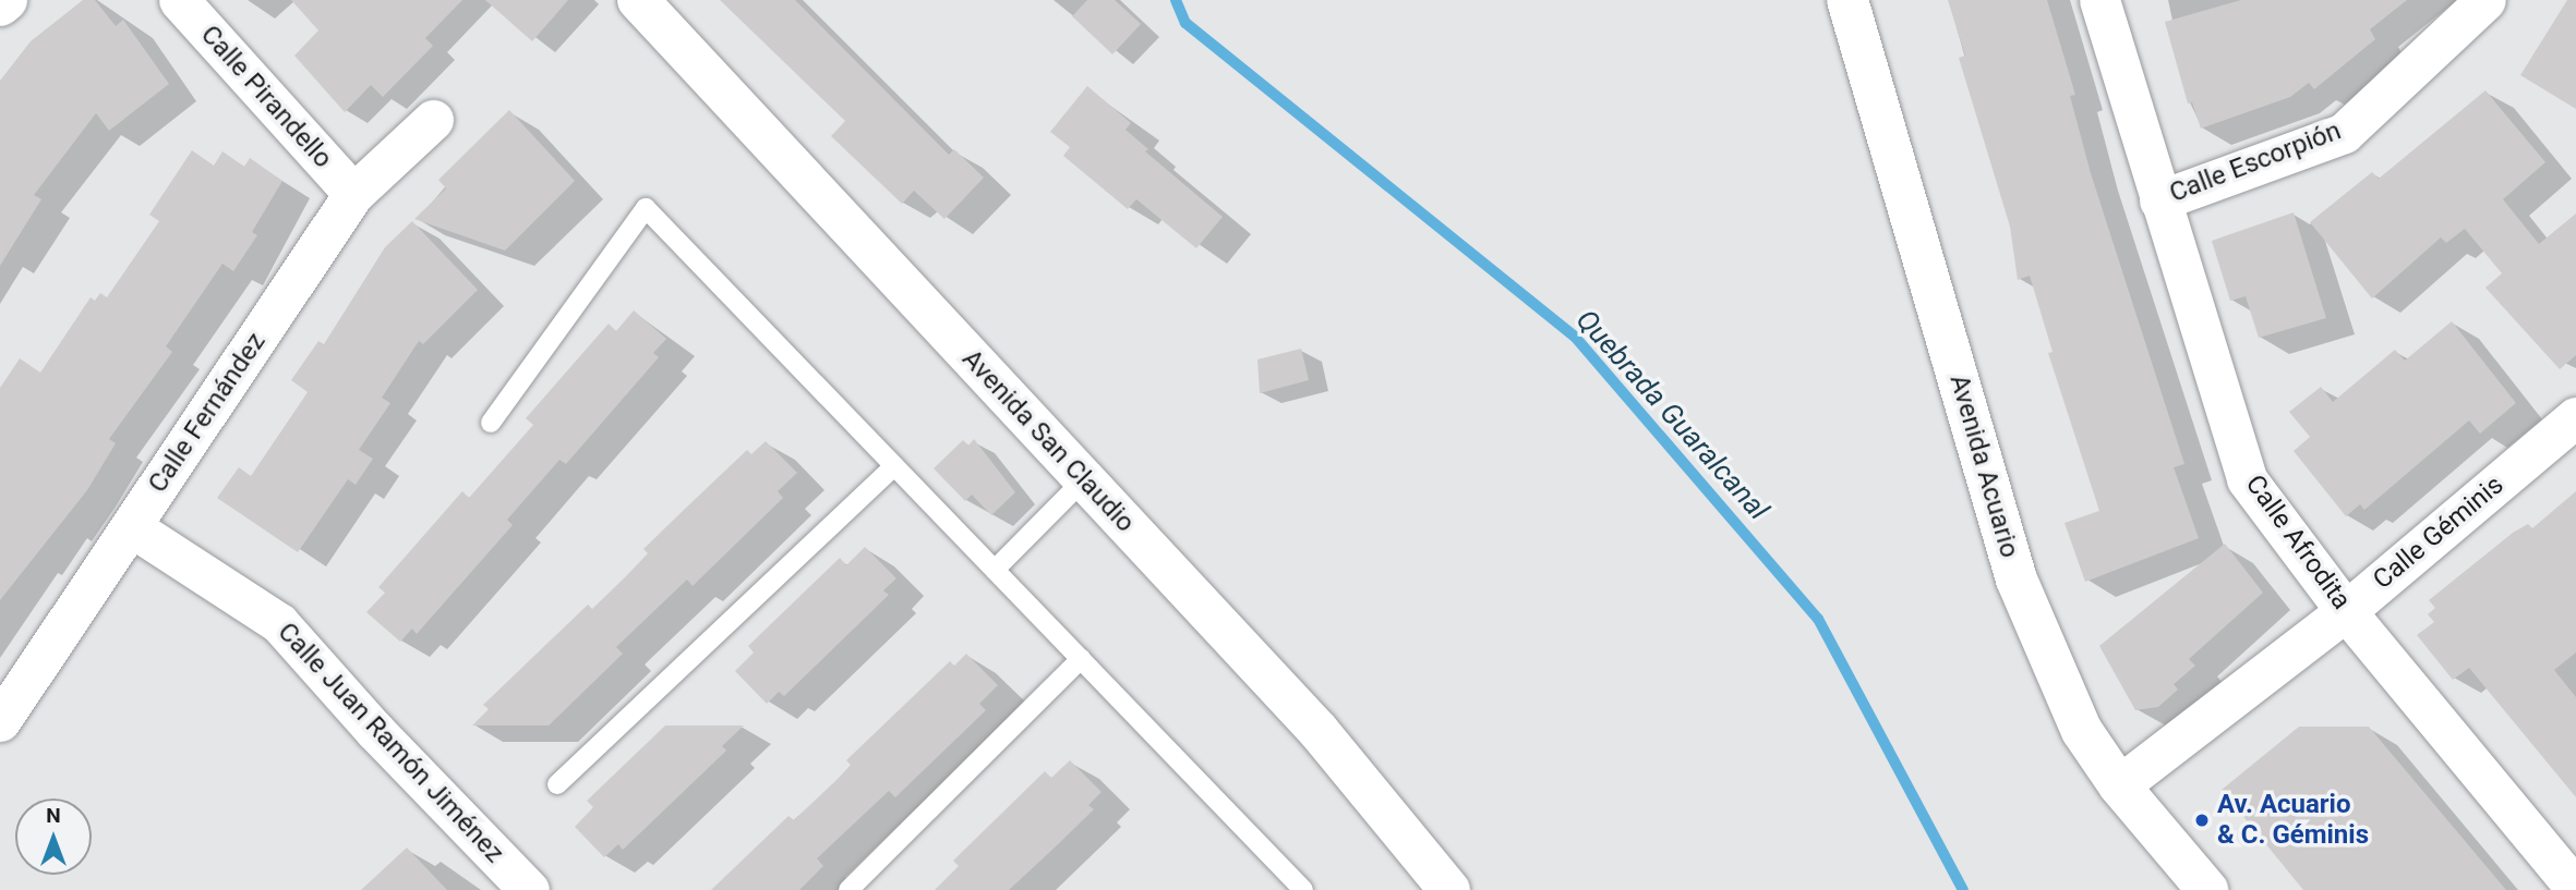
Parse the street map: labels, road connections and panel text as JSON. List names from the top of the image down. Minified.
{"streets":{"street":["Calle Pirandello","Calle Escorpión","Calle Fernández","Avenida San Claudio","Avenida Acuario","Calle Géminis","Calle Afrodita","Calle Juan Ramón Jiménez"]},"crossings":[["Calle Pirandello","Calle Fernández"],["Calle Escorpión","Calle Afrodita"],["Calle Fernández","Calle Juan Ramón Jiménez"],["Avenida Acuario","Calle Géminis"],["Calle Géminis","Calle Afrodita"]],"water":["Quebrada Guaralcanal"],"places":["Av. Acuario & C. Géminis"],"north":"top"}
